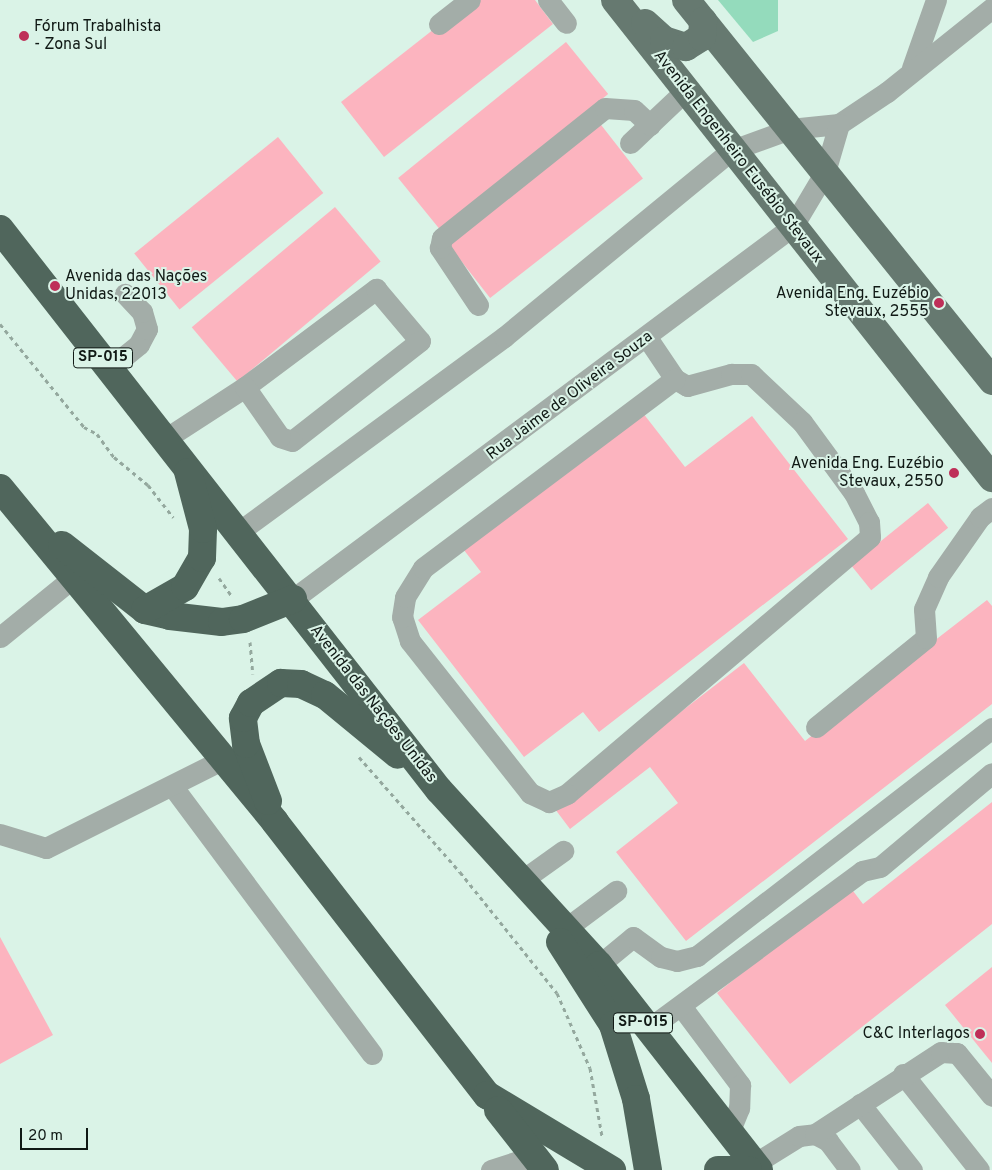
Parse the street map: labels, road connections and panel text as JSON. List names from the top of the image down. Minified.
{"streets":{"highway":["SP-015","Avenida das Nações Unidas"],"main road":["Avenida Engenheiro Eusébio Stevaux"],"street":["Rua Jaime de Oliveira Souza"]},"crossings":[["Avenida Engenheiro Eusébio Stevaux","Rua Jaime de Oliveira Souza"],["Rua Jaime de Oliveira Souza","Avenida das Nações Unidas"]],"places":["Fórum Trabalhista - Zona Sul","Avenida das Nações Unidas, 22013","Avenida Eng. Euzébio Stevaux, 2555","Avenida Eng. Euzébio Stevaux, 2550","C&C Interlagos"],"scale_bar":"20 m"}
